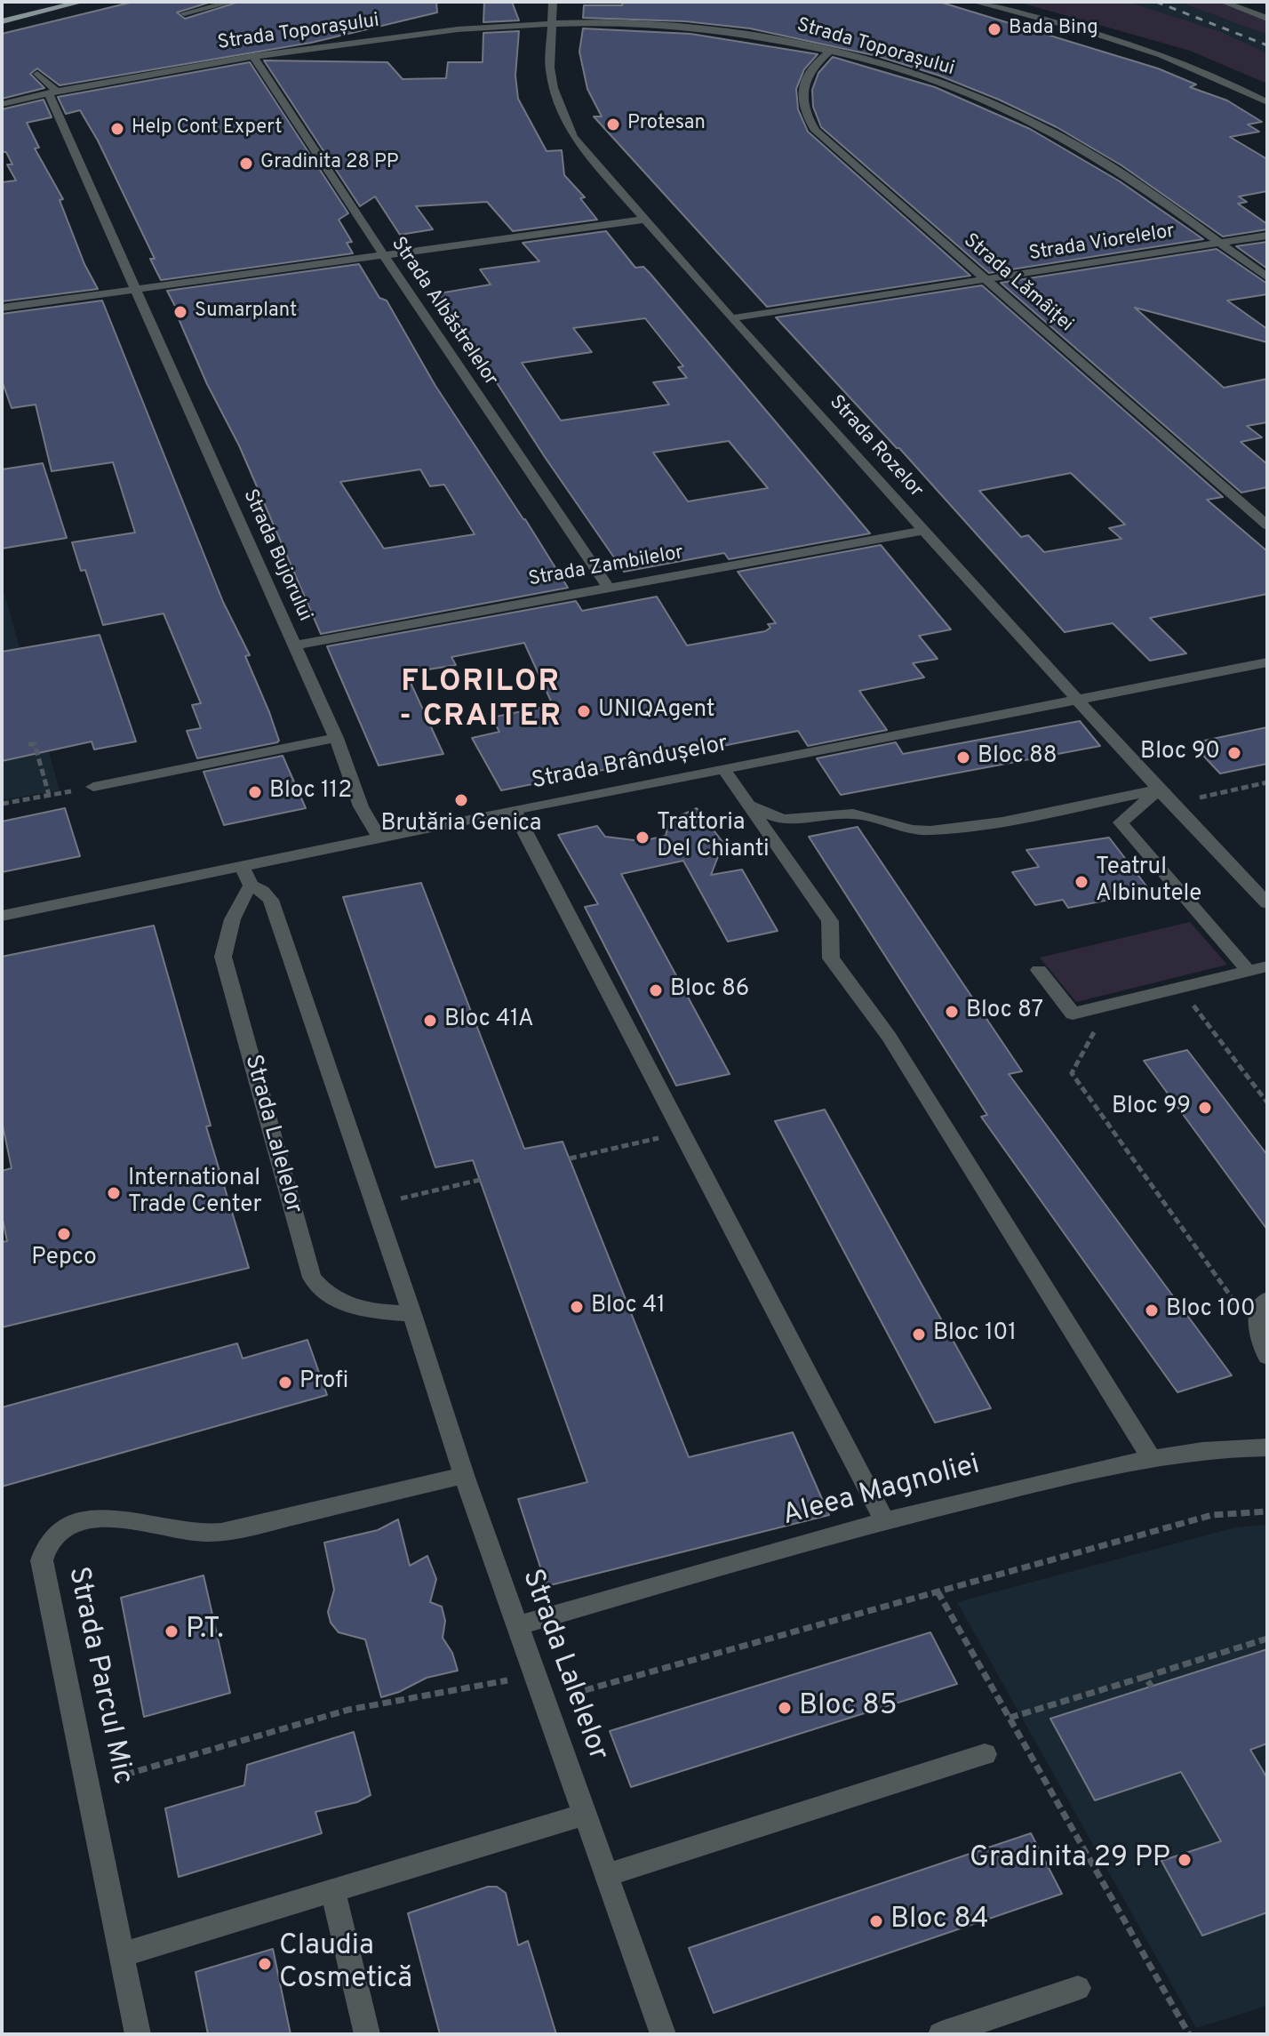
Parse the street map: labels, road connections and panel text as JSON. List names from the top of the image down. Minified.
{"streets":{"street":["Strada Toporașului","Strada Viorelelor","Strada Lămâiței","Strada Albăstrelelor","Strada Rozelor","Strada Bujorului","Strada Zambilelor","Strada Brândușelor","Strada Lalelelor","Aleea Magnoliei","Strada Parcul Mic"]},"crossings":[["Strada Toporașului","Strada Viorelelor"],["Strada Toporașului","Strada Lămâiței"],["Strada Toporașului","Strada Albăstrelelor"],["Strada Toporașului","Strada Rozelor"],["Strada Toporașului","Strada Bujorului"],["Strada Viorelelor","Strada Lămâiței"],["Strada Viorelelor","Strada Rozelor"],["Strada Albăstrelelor","Strada Zambilelor"],["Strada Rozelor","Strada Zambilelor"],["Strada Rozelor","Strada Brândușelor"],["Strada Bujorului","Strada Zambilelor"],["Strada Bujorului","Strada Brândușelor"],["Strada Brândușelor","Strada Lalelelor"],["Strada Lalelelor","Aleea Magnoliei"],["Strada Lalelelor","Strada Parcul Mic"]],"districts":["FLORILOR - CRAITER"],"places":["Bada Bing","Protesan","Help Cont Expert","Gradinita 28 PP","Sumarplant","UNIQAgent","Bloc 90","Bloc 88","Bloc 112","Brutăria Genica","Trattoria Del Chianti","Teatrul Albinutele","Bloc 86","Bloc 87","Bloc 41A","Bloc 99","International Trade Center","Pepco","Bloc 41","Bloc 100","Bloc 101","Profi","P.T.","Bloc 85","Gradinita 29 PP","Bloc 84","Claudia Cosmetică"]}
